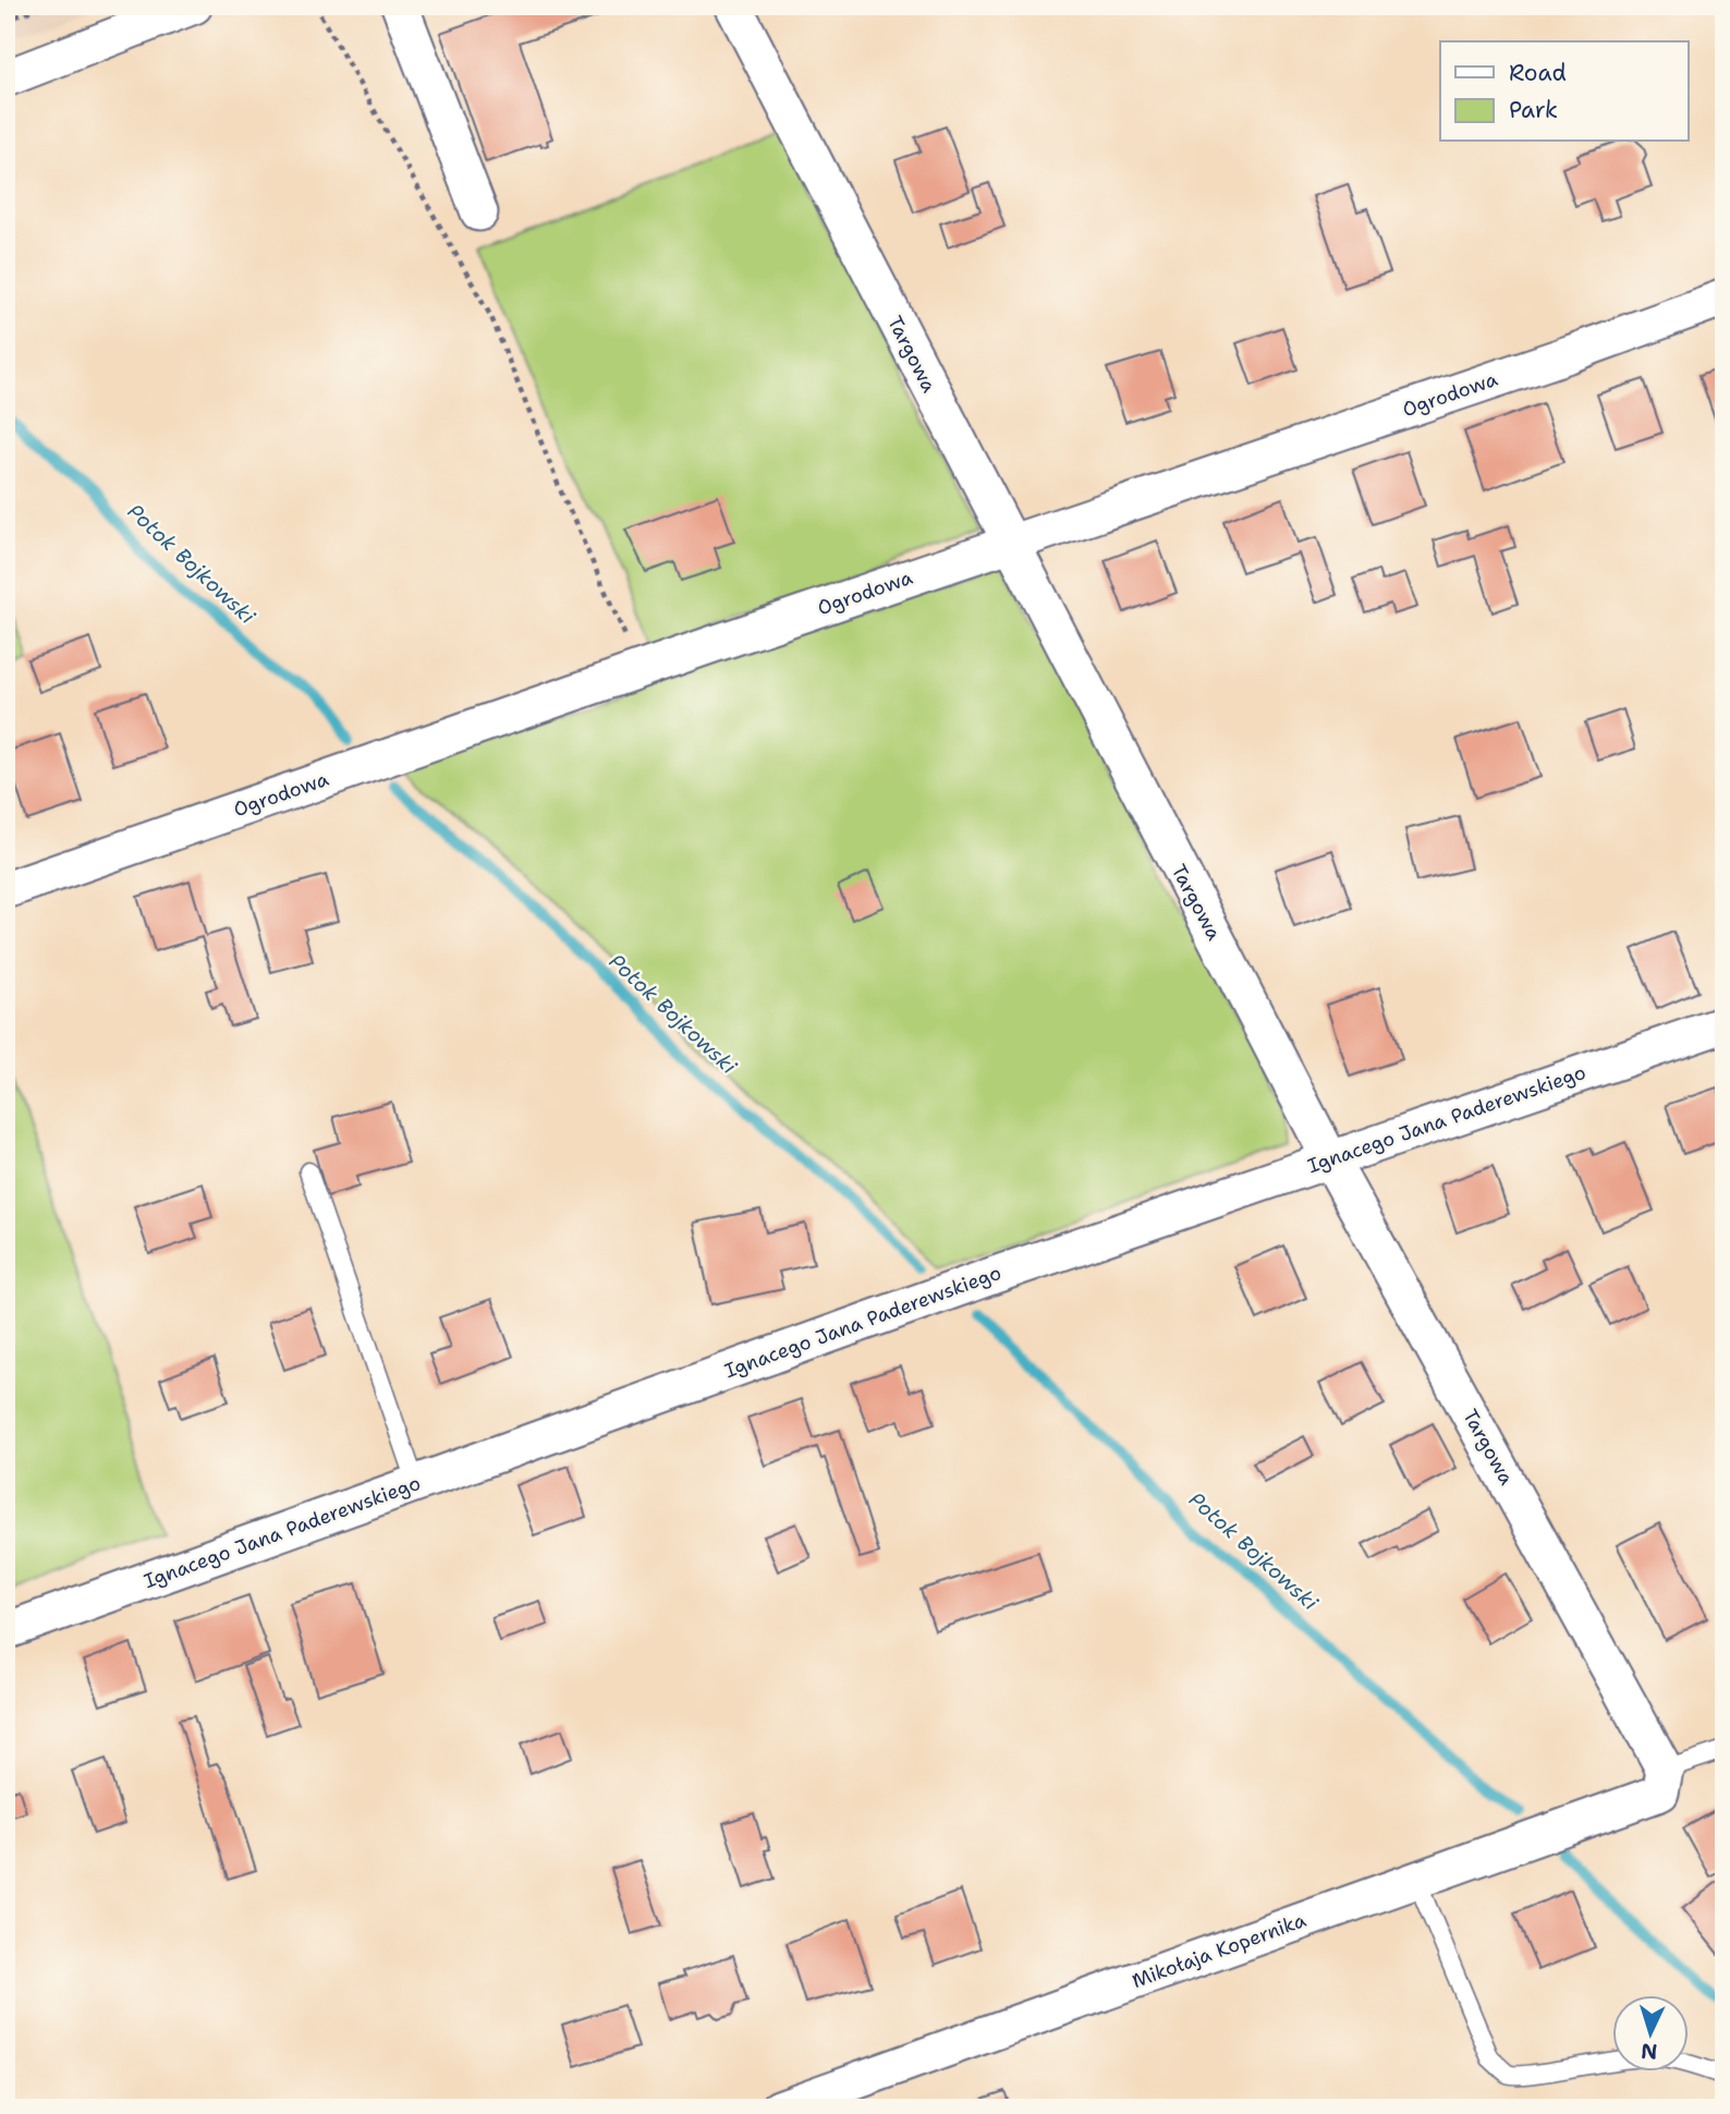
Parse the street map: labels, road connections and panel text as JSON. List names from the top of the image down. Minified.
{"streets":{"street":["Targowa","Ogrodowa","Ignacego Jana Paderewskiego","Mikołaja Kopernika"]},"crossings":[["Targowa","Ogrodowa"],["Targowa","Ignacego Jana Paderewskiego"],["Targowa","Mikołaja Kopernika"]],"water":["Potok Bojkowski"],"legend":["Road","Park"],"north":"bottom"}
